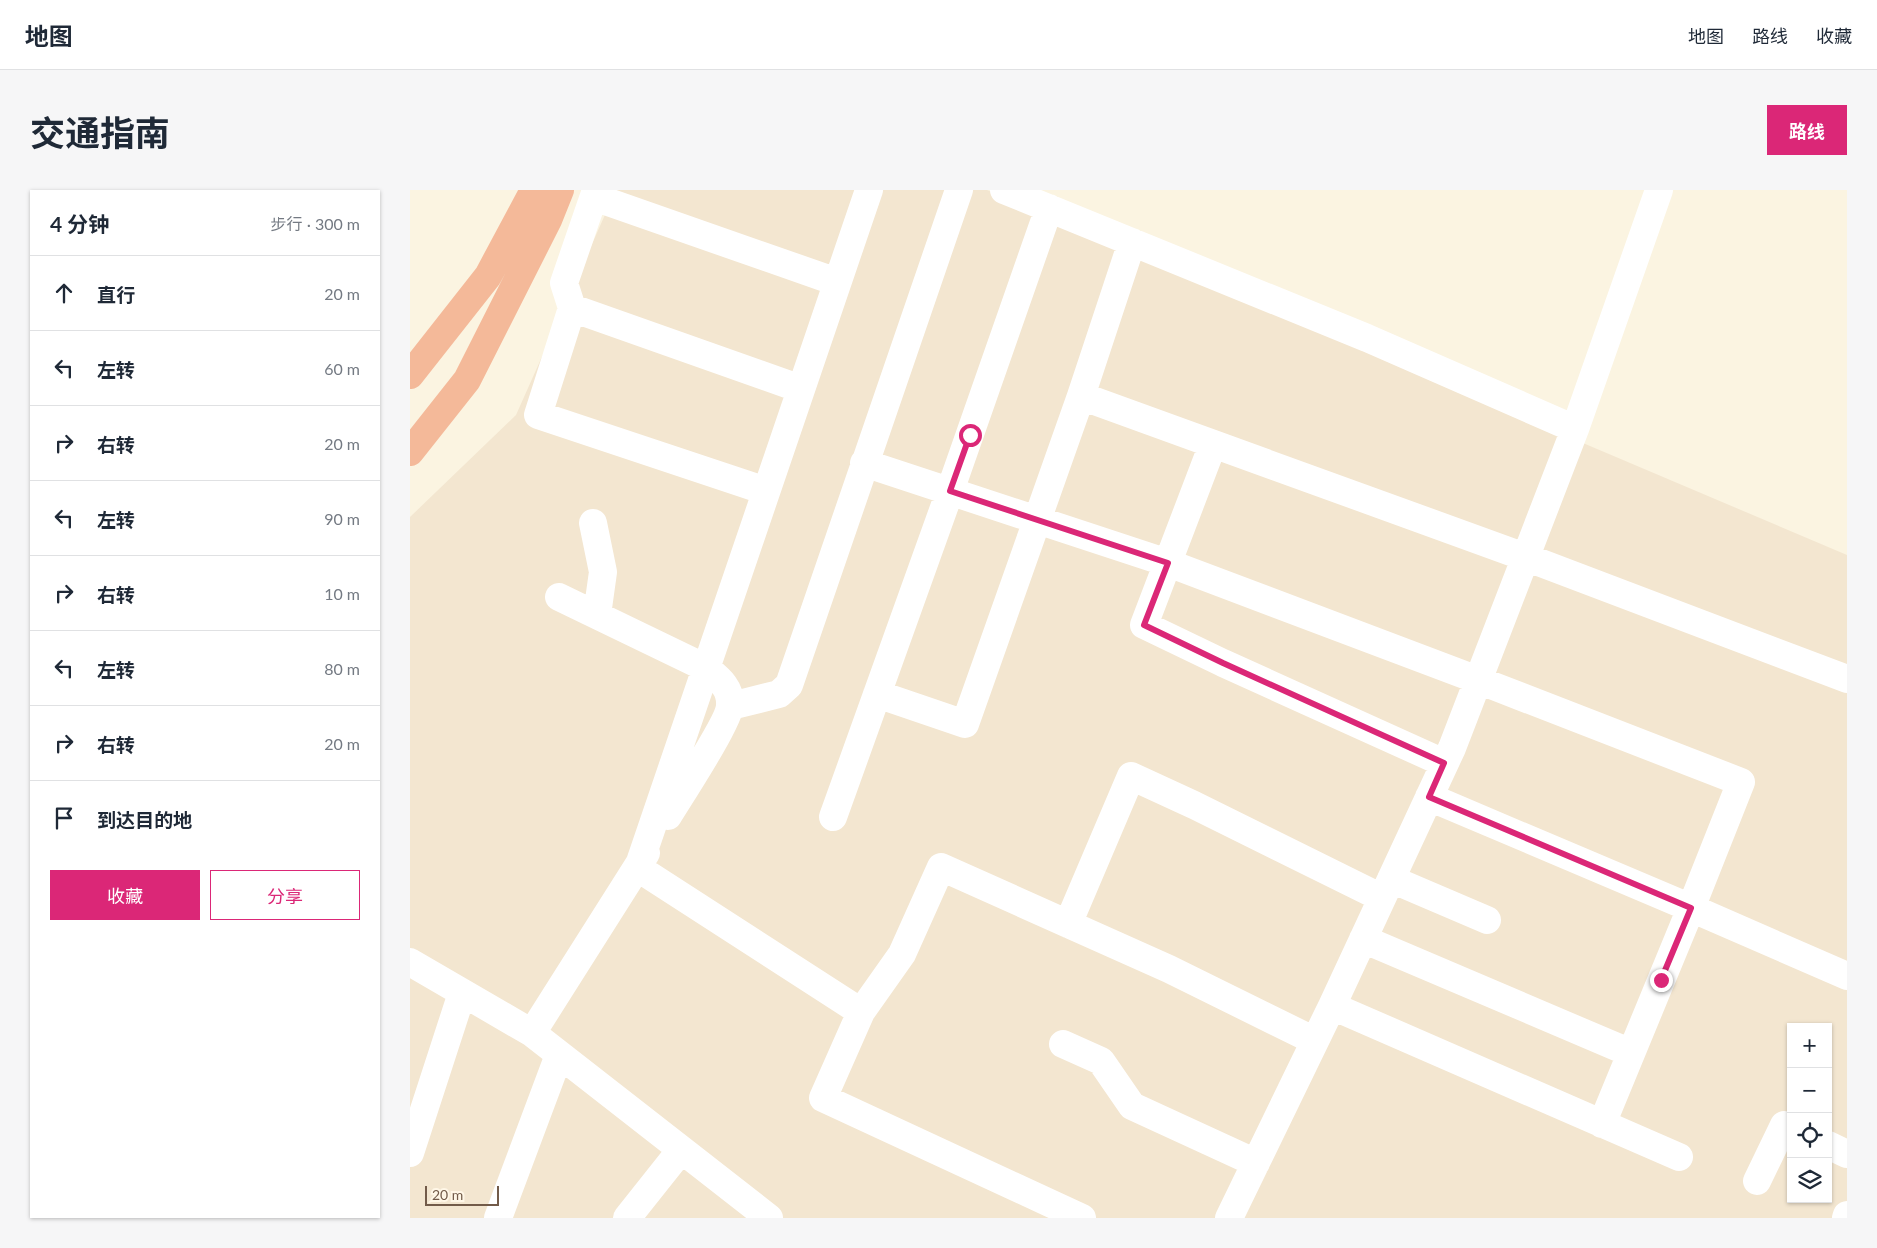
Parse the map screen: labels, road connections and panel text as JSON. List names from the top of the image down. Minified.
{"scale_bar":"20 m","page":{"header":"地图","nav":["地图","路线","收藏"],"title":"交通指南","buttons":["路线",["收藏","分享"]],"heading":["4 分钟","步行 · 300 m"],"list":[["直行","20 m"],["左转","60 m"],["右转","20 m"],["左转","90 m"],["右转","10 m"],["左转","80 m"],["右转","20 m"],"到达目的地"],"map_buttons":["+","−"],"scale":"20 m"}}
